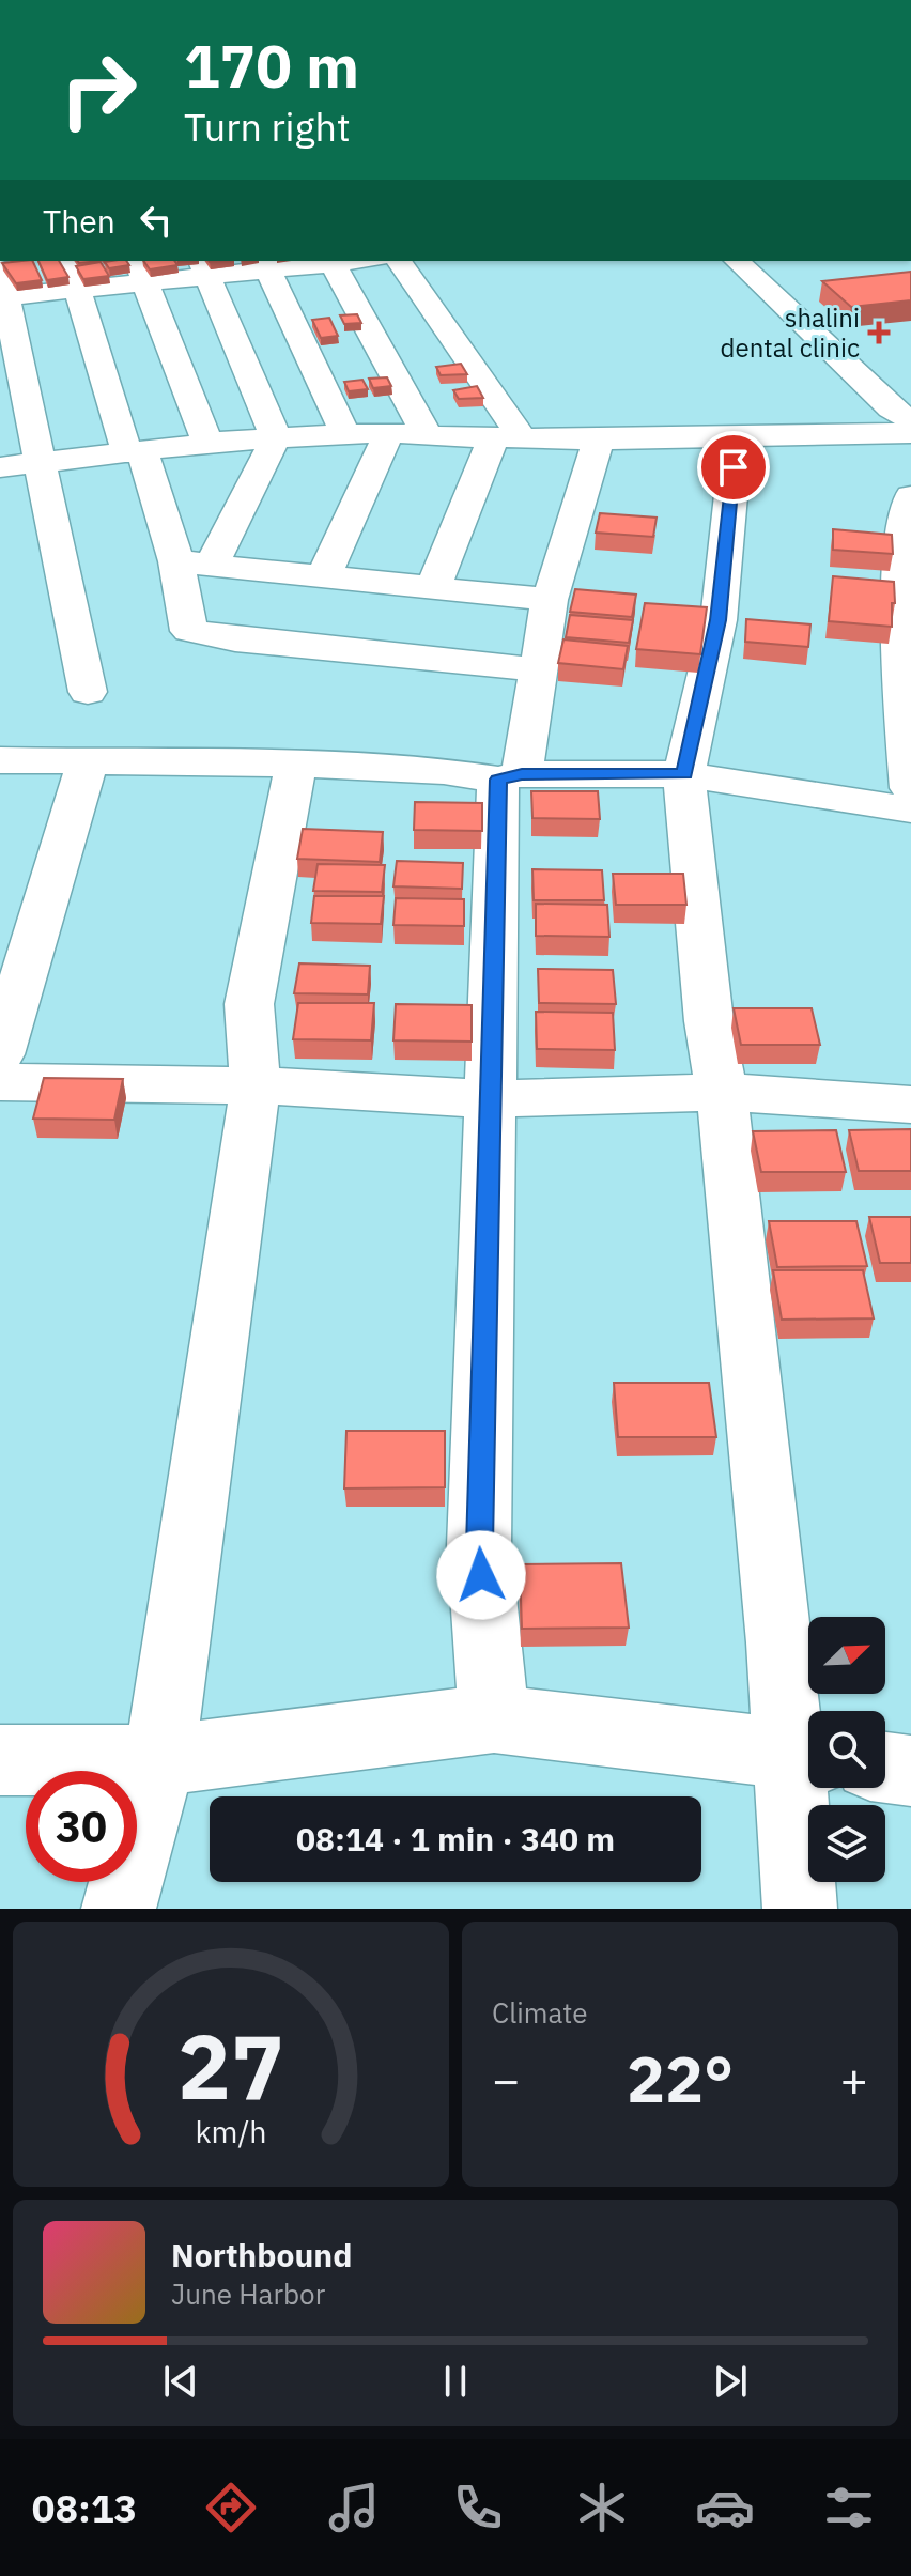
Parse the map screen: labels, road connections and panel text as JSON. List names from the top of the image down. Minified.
{"places":{"health":["shalini dental clinic"]},"north":"top right","page":{"turn":["170 m","Turn right"],"then":"Then","limit":"30","trip":"08:14 · 1 min · 340 m","tile":"Climate","heat":["−","22°","+"],"song":["Northbound","June Harbor"],"tabs":"08:13","gauge":["27","km/h"]}}
